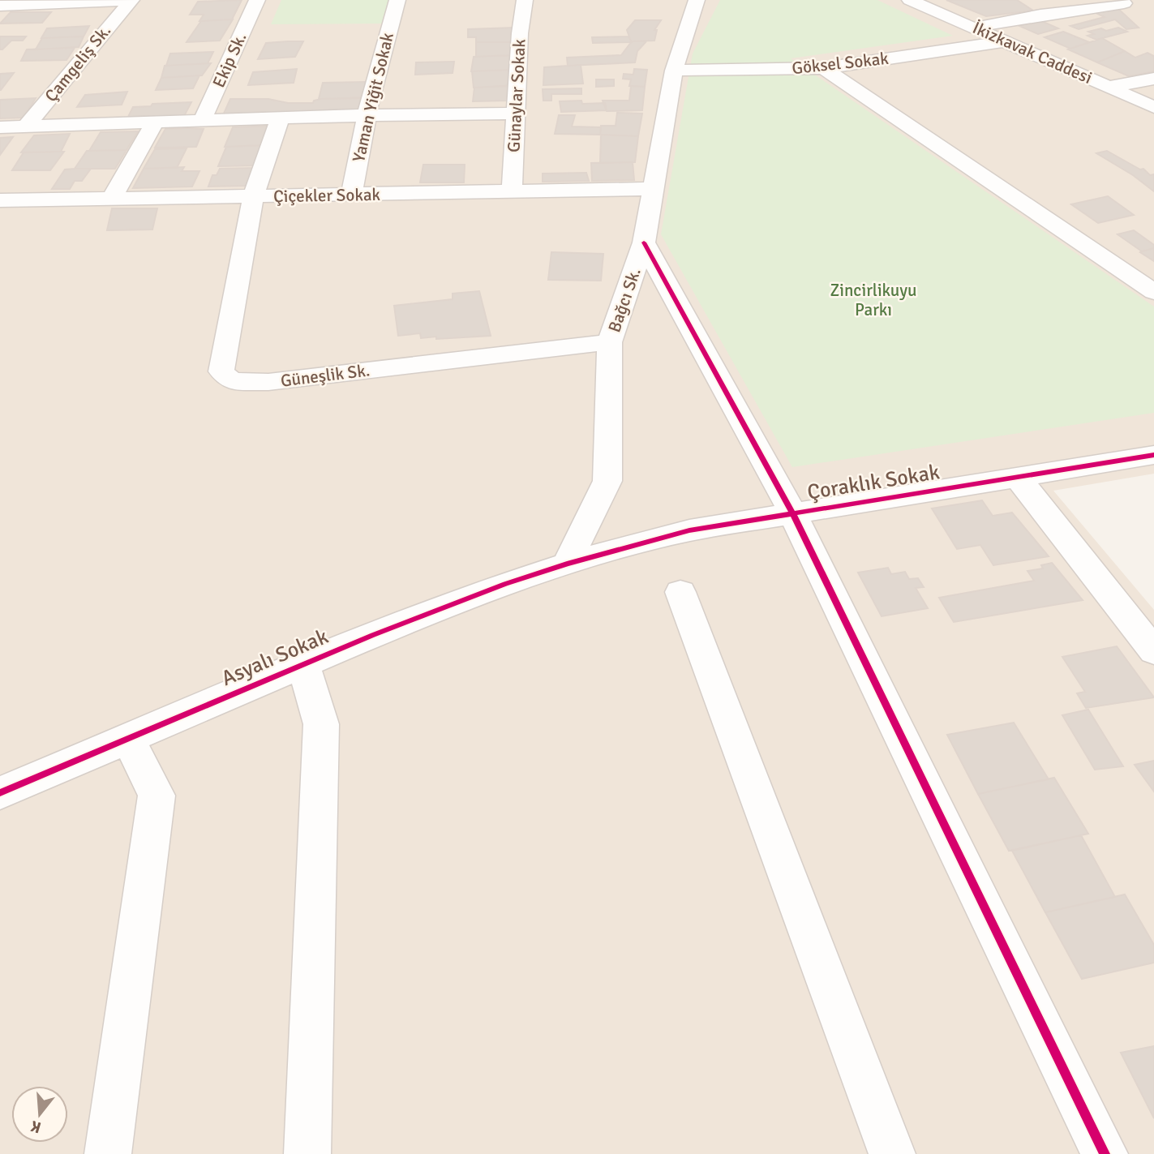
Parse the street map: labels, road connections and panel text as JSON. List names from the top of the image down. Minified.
{"streets":{"street":["İkizkavak Caddesi","Ekip Sk.","Çamgeliş Sk.","Göksel Sokak","Günaylar Sokak","Yaman Yiğit Sokak","Çiçekler Sokak","Bağcı Sk.","Güneşlik Sk.","Çoraklık Sokak","Asyalı Sokak"]},"crossings":[["İkizkavak Caddesi","Göksel Sokak"],["Göksel Sokak","Bağcı Sk."],["Günaylar Sokak","Çiçekler Sokak"],["Yaman Yiğit Sokak","Çiçekler Sokak"],["Çiçekler Sokak","Bağcı Sk."],["Çiçekler Sokak","Güneşlik Sk."],["Bağcı Sk.","Güneşlik Sk."],["Bağcı Sk.","Çoraklık Sokak"],["Bağcı Sk.","Asyalı Sokak"],["Çoraklık Sokak","Asyalı Sokak"]],"parks":["Zincirlikuyu Parkı"],"north":"bottom"}
